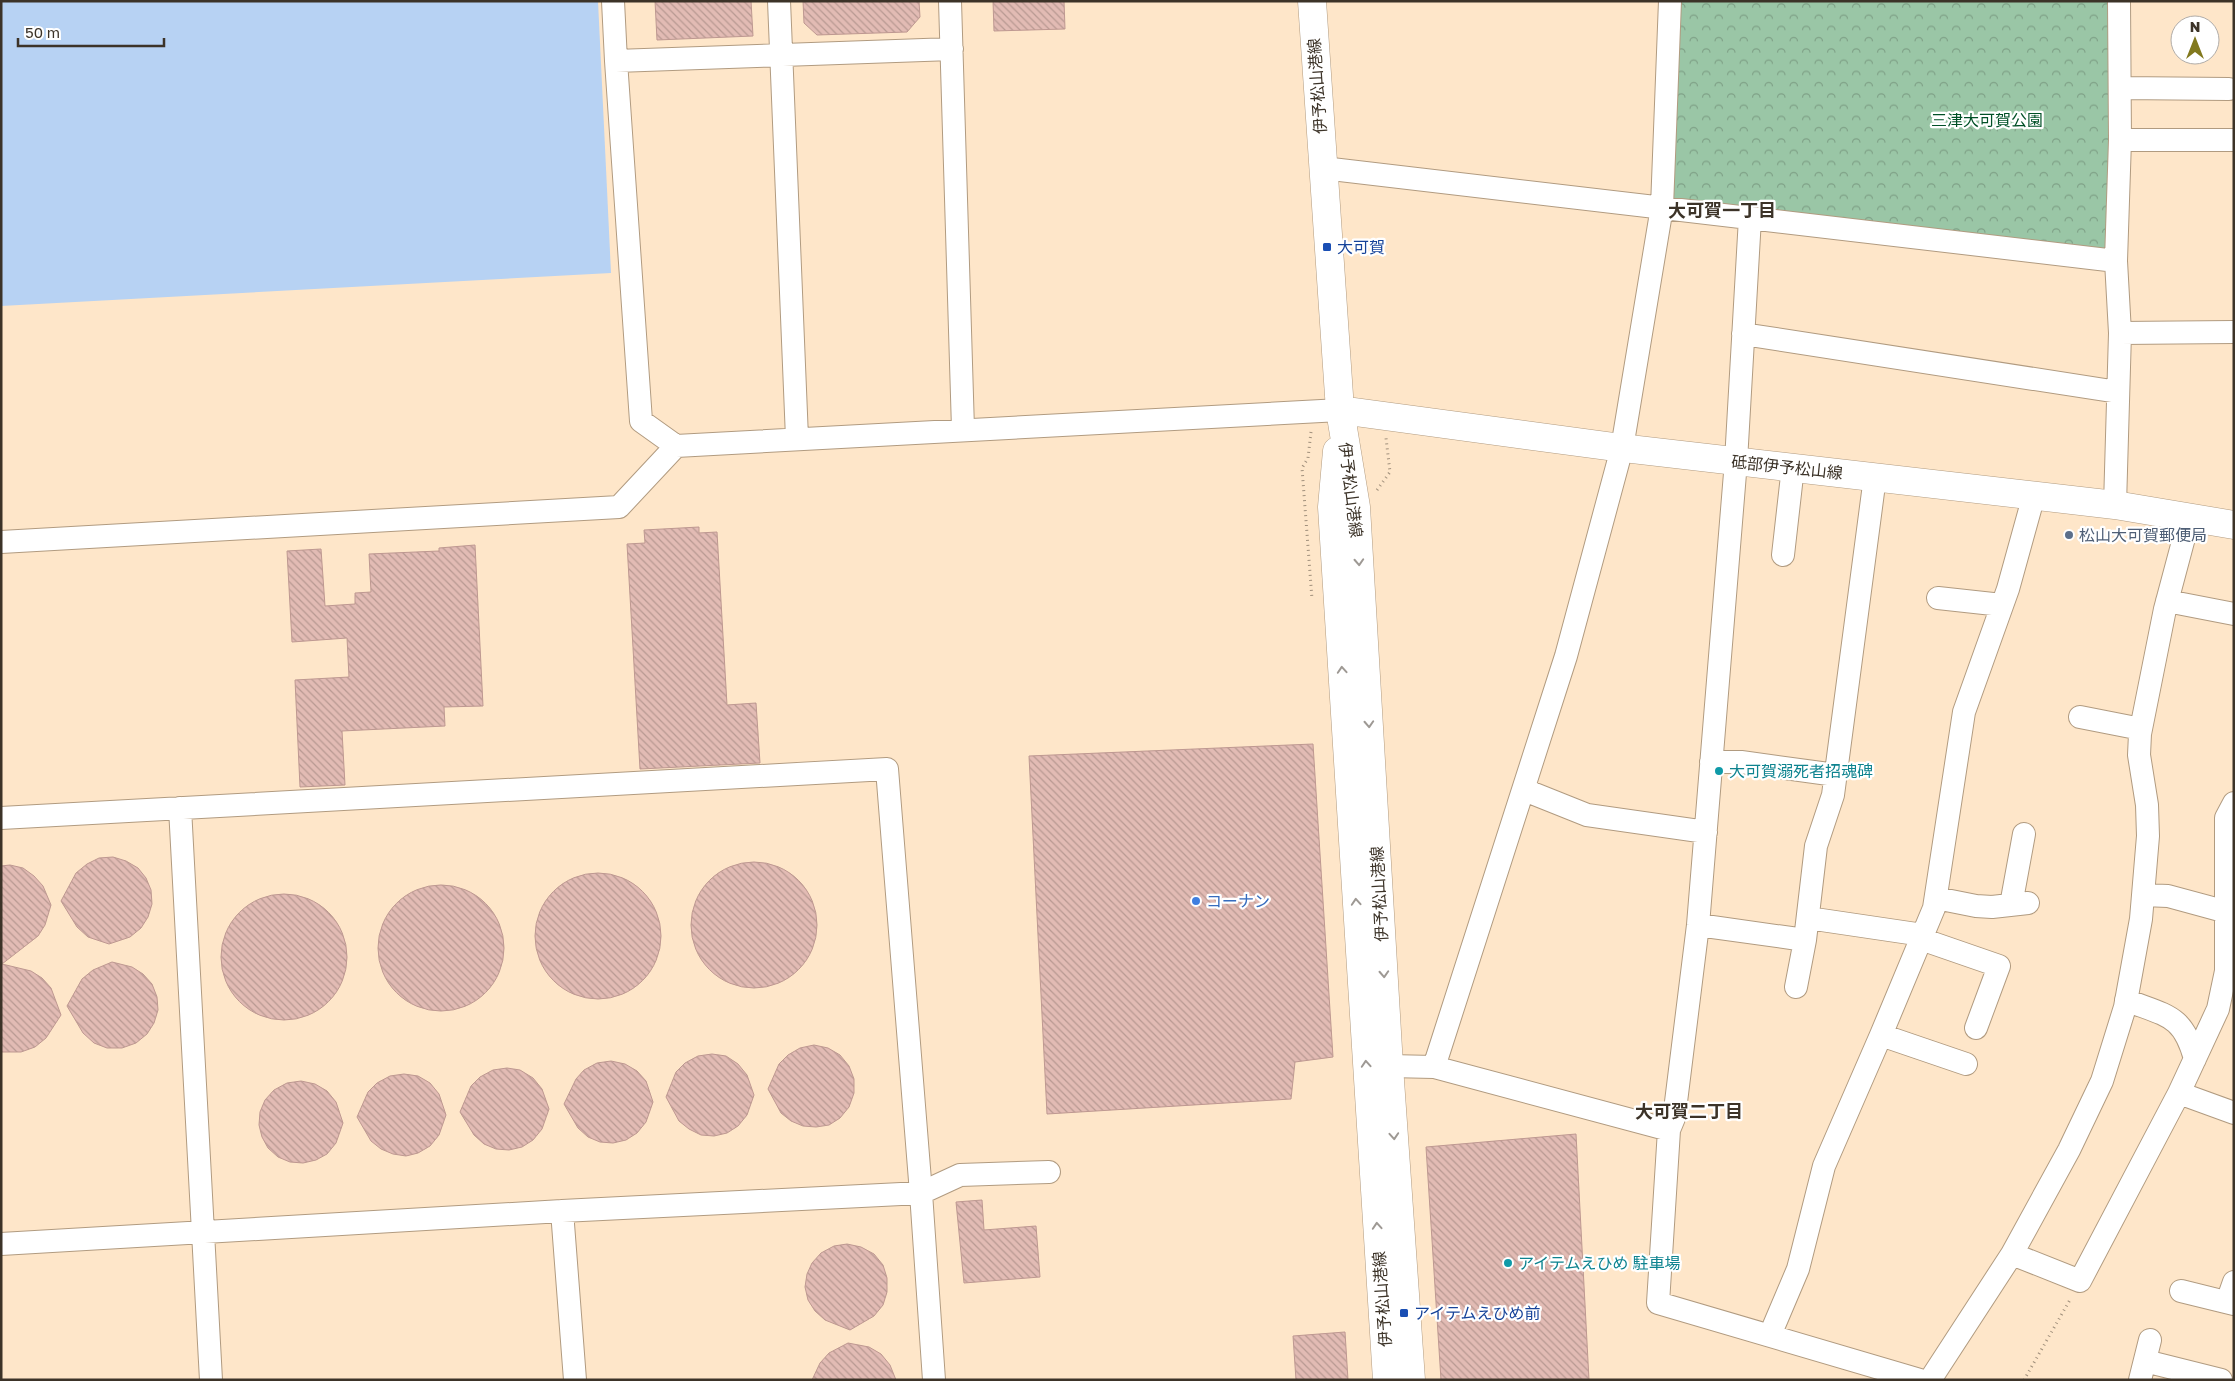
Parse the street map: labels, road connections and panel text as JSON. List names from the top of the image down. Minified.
{"streets":{"main road":["伊予松山港線","砥部伊予松山線"]},"crossings":[["伊予松山港線","砥部伊予松山線"]],"districts":["大可賀一丁目","大可賀二丁目"],"parks":["三津大可賀公園"],"places":{"transit":["大可賀","アイテムえひめ前"],"other":["松山大可賀郵便局","大可賀溺死者招魂碑","コーナン","アイテムえひめ 駐車場"]},"scale_bar":"50 m","north":"top"}
